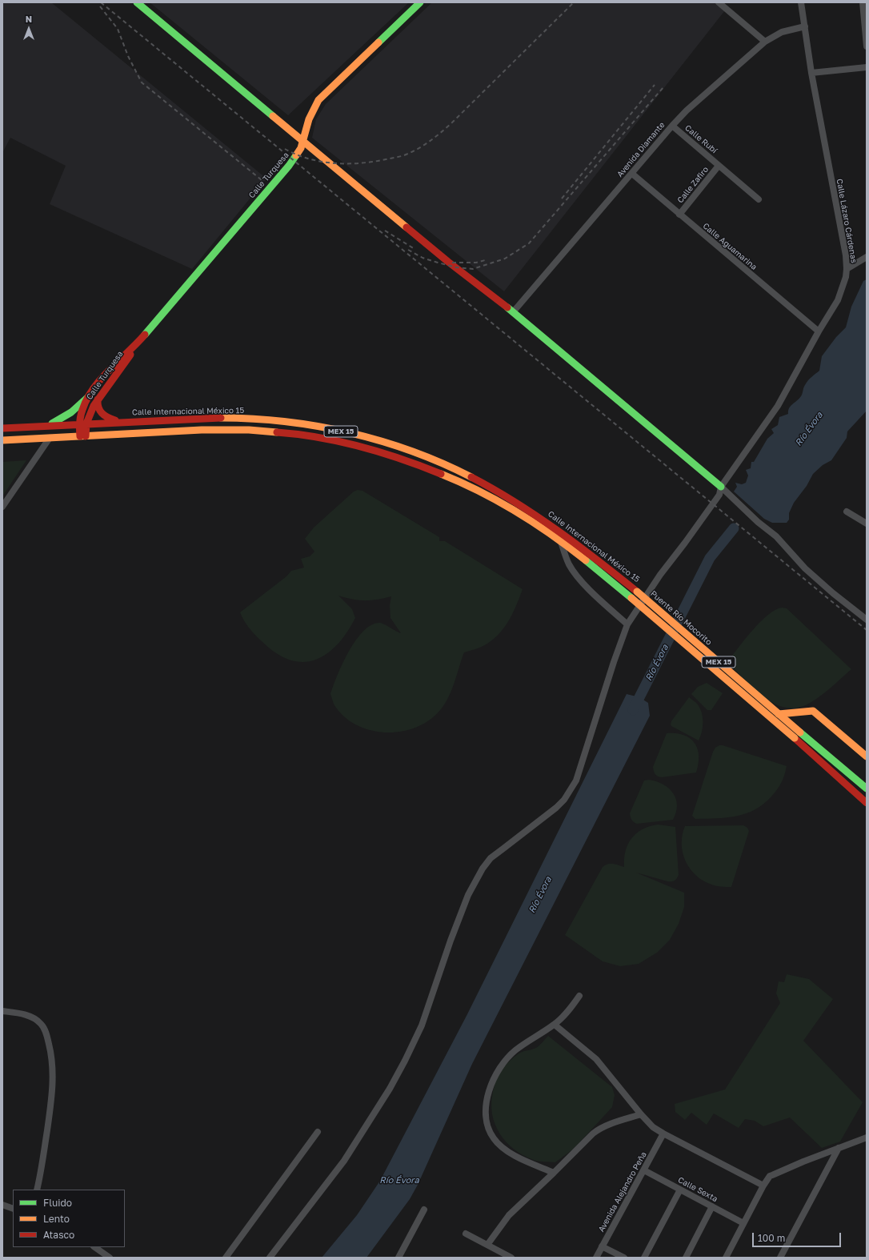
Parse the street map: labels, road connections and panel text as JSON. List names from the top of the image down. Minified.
{"streets":{"main road":["Calle Turquesa","Calle Internacional México 15","MEX 15","Puente Río Mocorito"],"street":["Calle Rubí","Avenida Diamante","Calle Zafiro","Calle Lázaro Cárdenas","Calle Aguamarina","Calle Sexta","Avenida Alejandro Peña"]},"crossings":[["Calle Rubí","Avenida Diamante"],["Calle Rubí","Calle Zafiro"],["Avenida Diamante","Calle Lázaro Cárdenas"],["Avenida Diamante","Calle Aguamarina"],["Calle Turquesa","Calle Internacional México 15"],["Calle Zafiro","Calle Aguamarina"],["Calle Lázaro Cárdenas","Calle Aguamarina"],["Calle Internacional México 15","Puente Río Mocorito"],["Calle Sexta","Avenida Alejandro Peña"]],"water":["Río Évora"],"legend":["Fluido","Lento","Atasco"],"scale_bar":"100 m","north":"top"}
